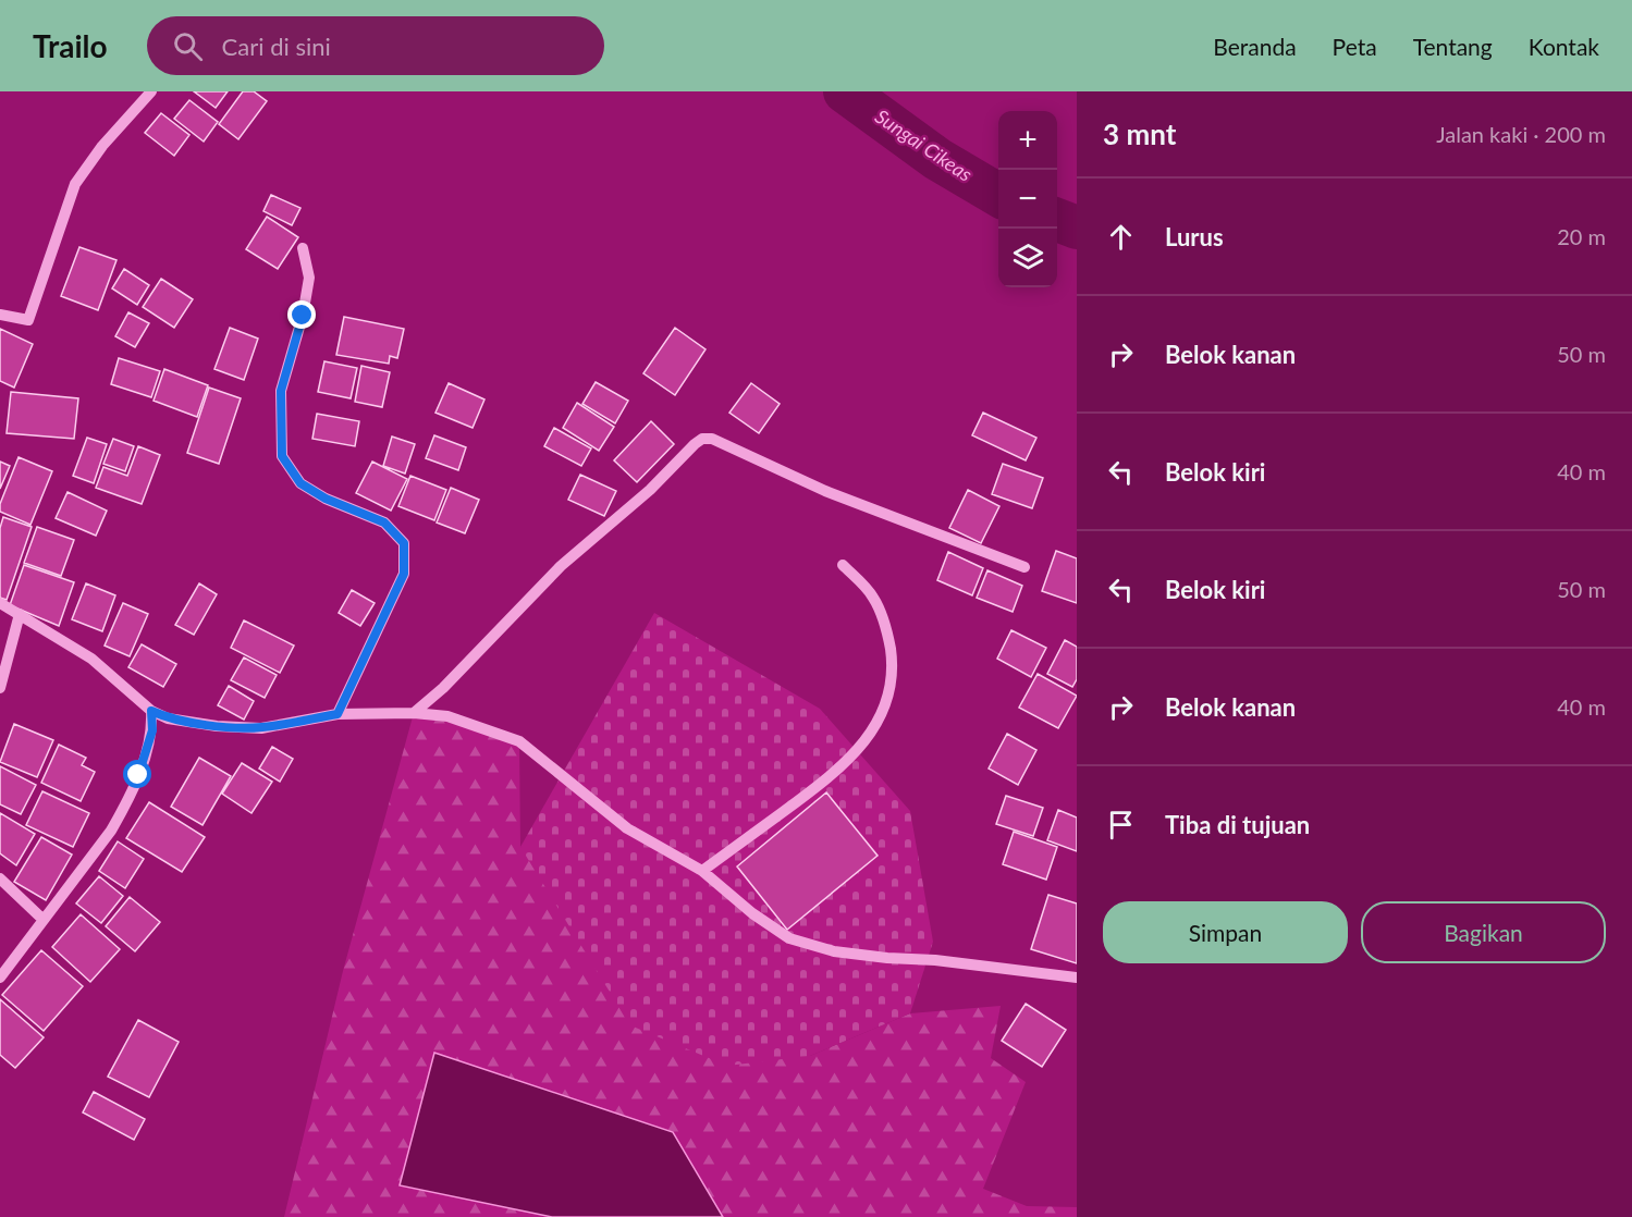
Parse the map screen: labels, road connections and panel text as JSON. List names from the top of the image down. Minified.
{"water":["Sungai Cikeas"],"page":{"header":"Trailo","search":"Cari di sini","nav":["Beranda","Peta","Tentang","Kontak"],"heading":["3 mnt","Jalan kaki · 200 m"],"map_buttons":["+","−"],"list":[["Lurus","20 m"],["Belok kanan","50 m"],["Belok kiri","40 m"],["Belok kiri","50 m"],["Belok kanan","40 m"],"Tiba di tujuan"],"buttons":["Simpan","Bagikan"]}}
